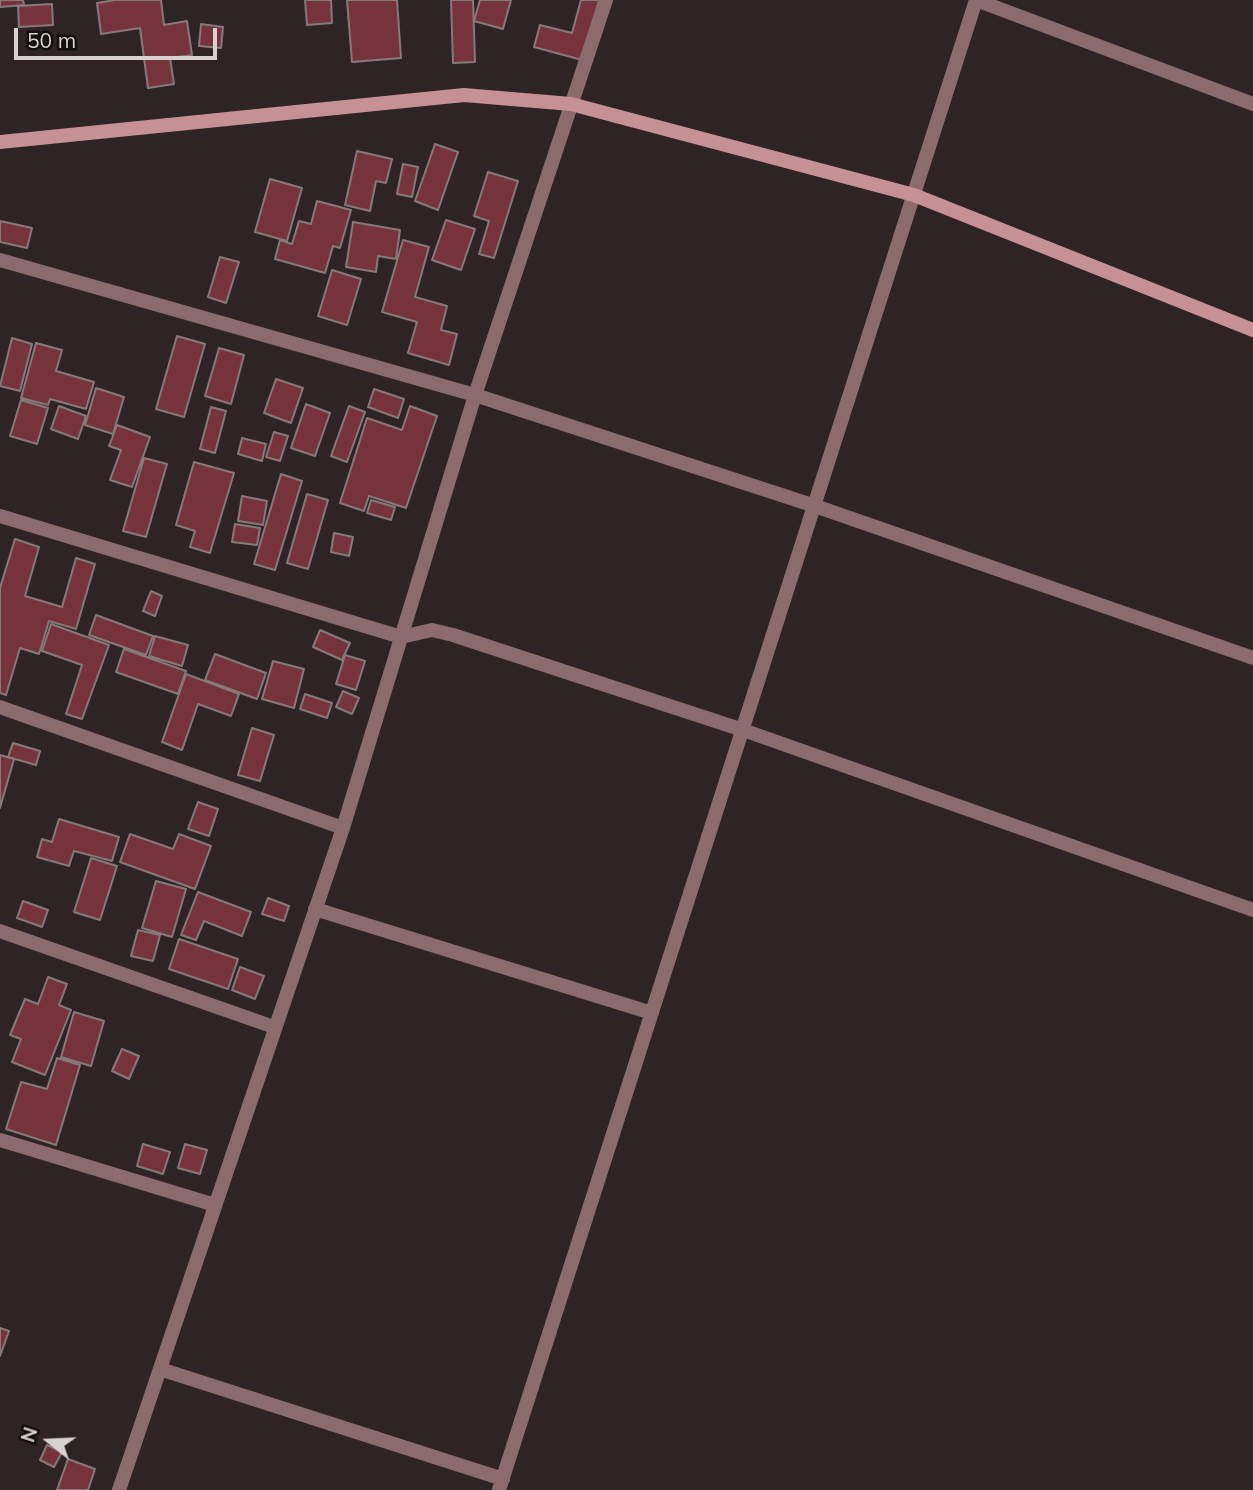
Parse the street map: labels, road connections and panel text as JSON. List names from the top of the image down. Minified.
{"scale_bar":"50 m","north":"left"}
